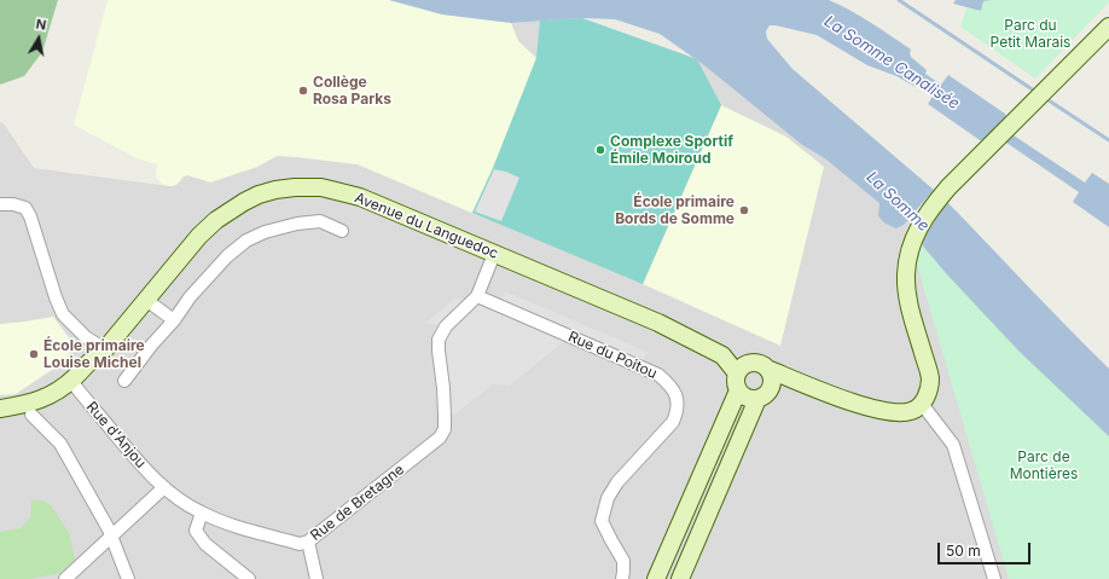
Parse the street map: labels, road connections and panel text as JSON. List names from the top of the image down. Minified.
{"streets":{"street":["Avenue du Languedoc","Rue du Poitou","Rue d'Anjou","Rue de Bretagne"]},"crossings":[["Avenue du Languedoc","Rue d'Anjou"],["Rue du Poitou","Rue de Bretagne"],["Rue d'Anjou","Rue de Bretagne"]],"water":["La Somme Canalisée","La Somme"],"parks":["Parc du Petit Marais","Parc de Montières"],"places":["Collège Rosa Parks","Complexe Sportif Émile Moiroud","École primaire Bords de Somme","École primaire Louise Michel"],"scale_bar":"50 m","north":"top"}
